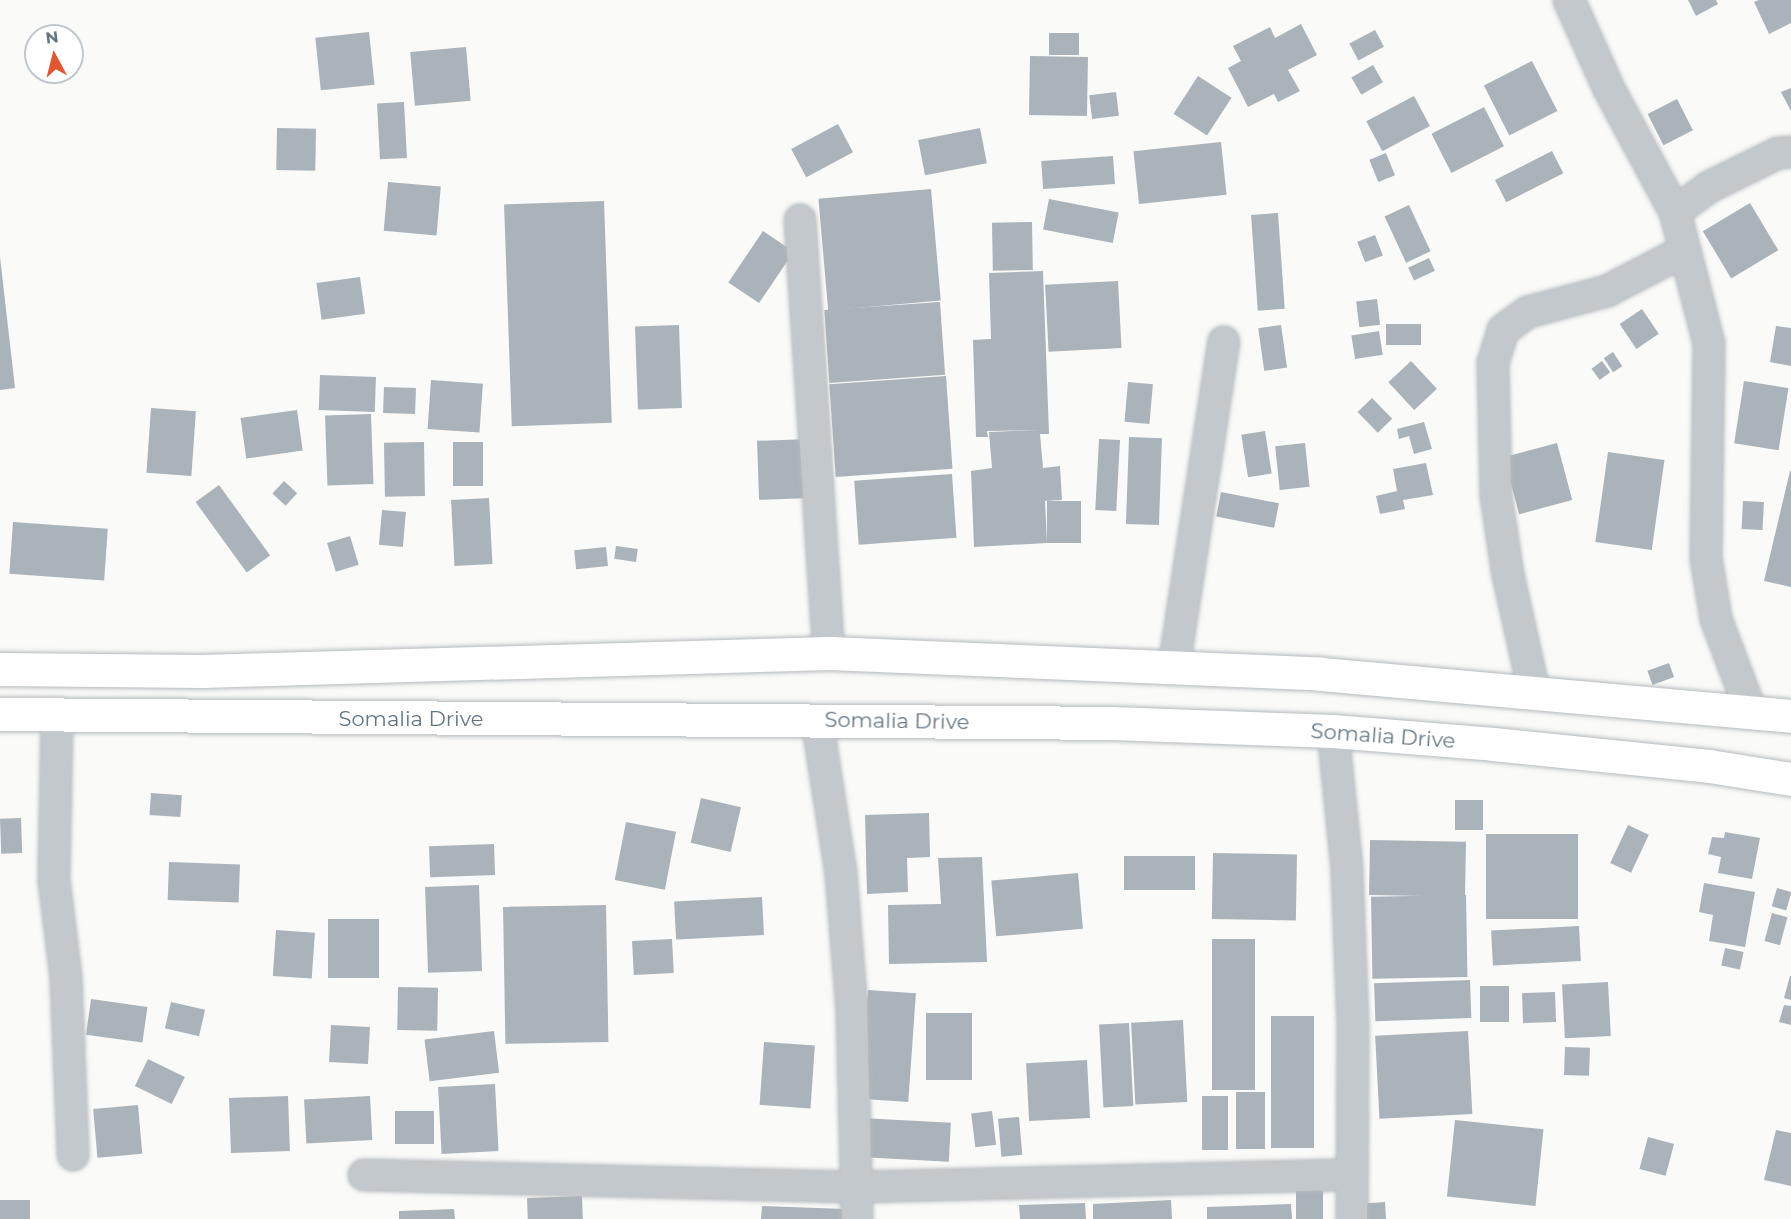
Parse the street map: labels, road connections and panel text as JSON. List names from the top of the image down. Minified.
{"streets":{"main road":["Somalia Drive"]},"north":"top"}
